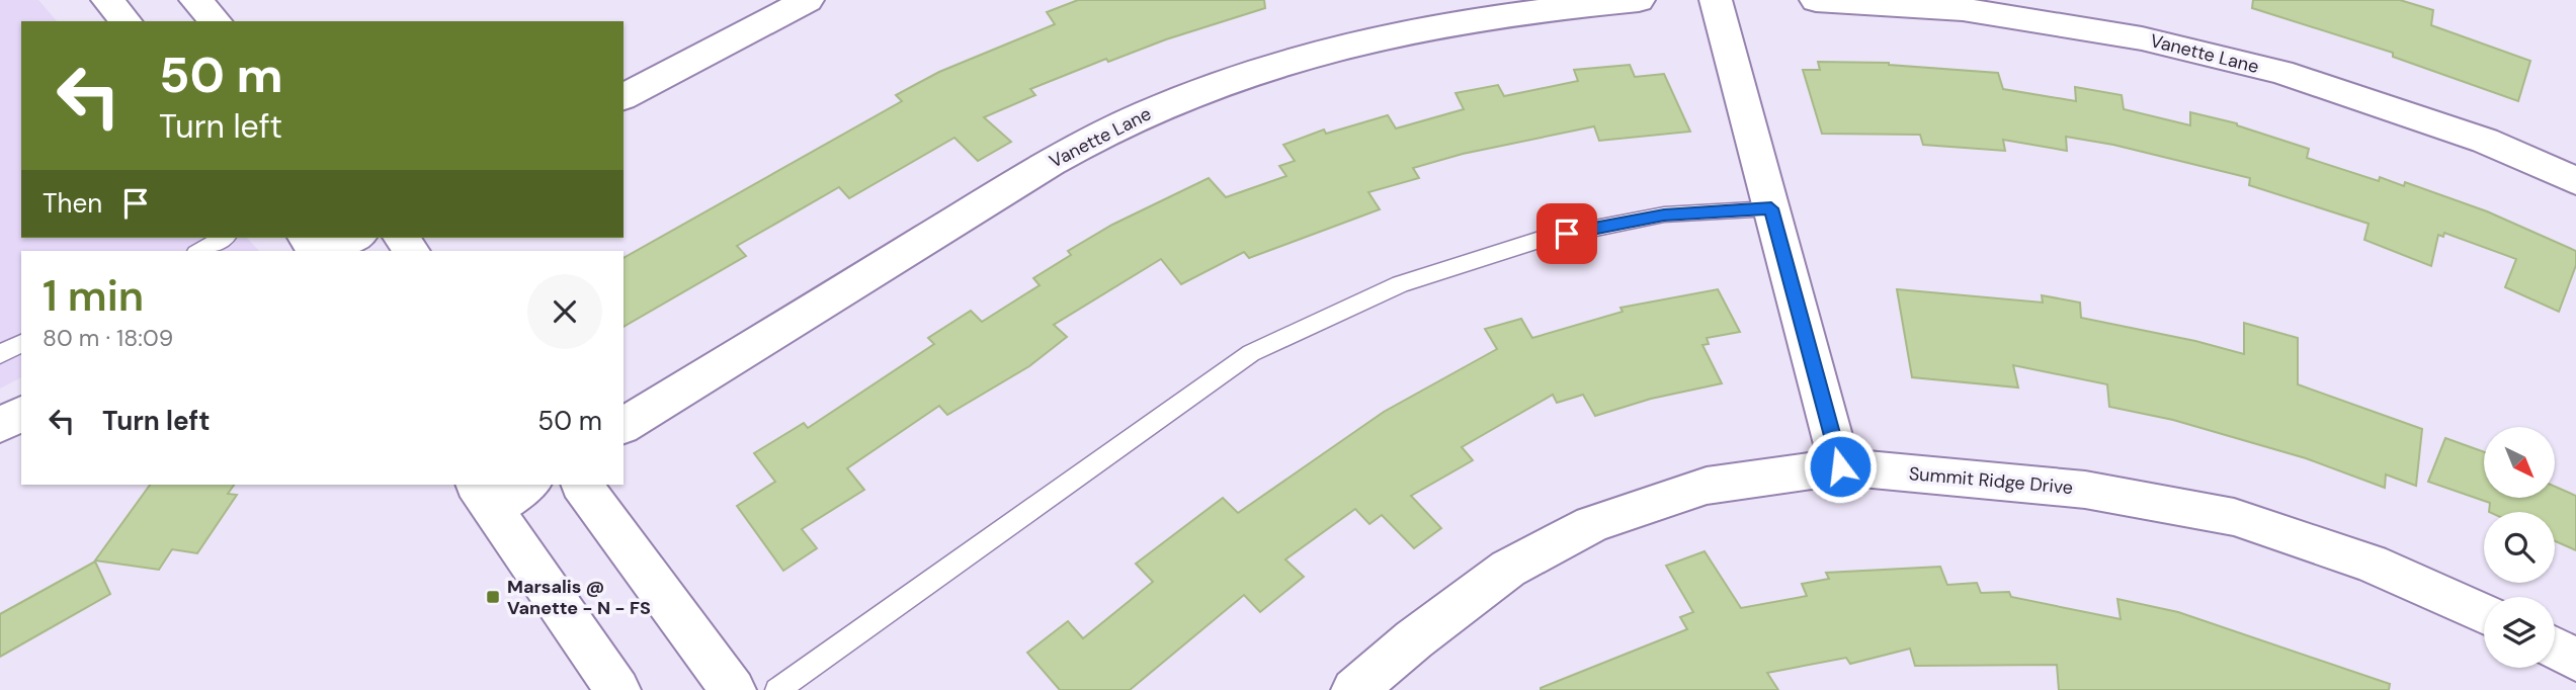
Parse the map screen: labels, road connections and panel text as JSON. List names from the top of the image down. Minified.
{"streets":{"street":["Vanette Lane","Summit Ridge Drive"]},"places":{"transit":["Marsalis @ Vanette - N - FS"]},"north":"bottom right","page":{"turn":["50 m","Turn left"],"then":"Then","heading":["1 min","80 m · 18:09"],"list":[{"name":"Turn left","value":"50 m"}]}}
